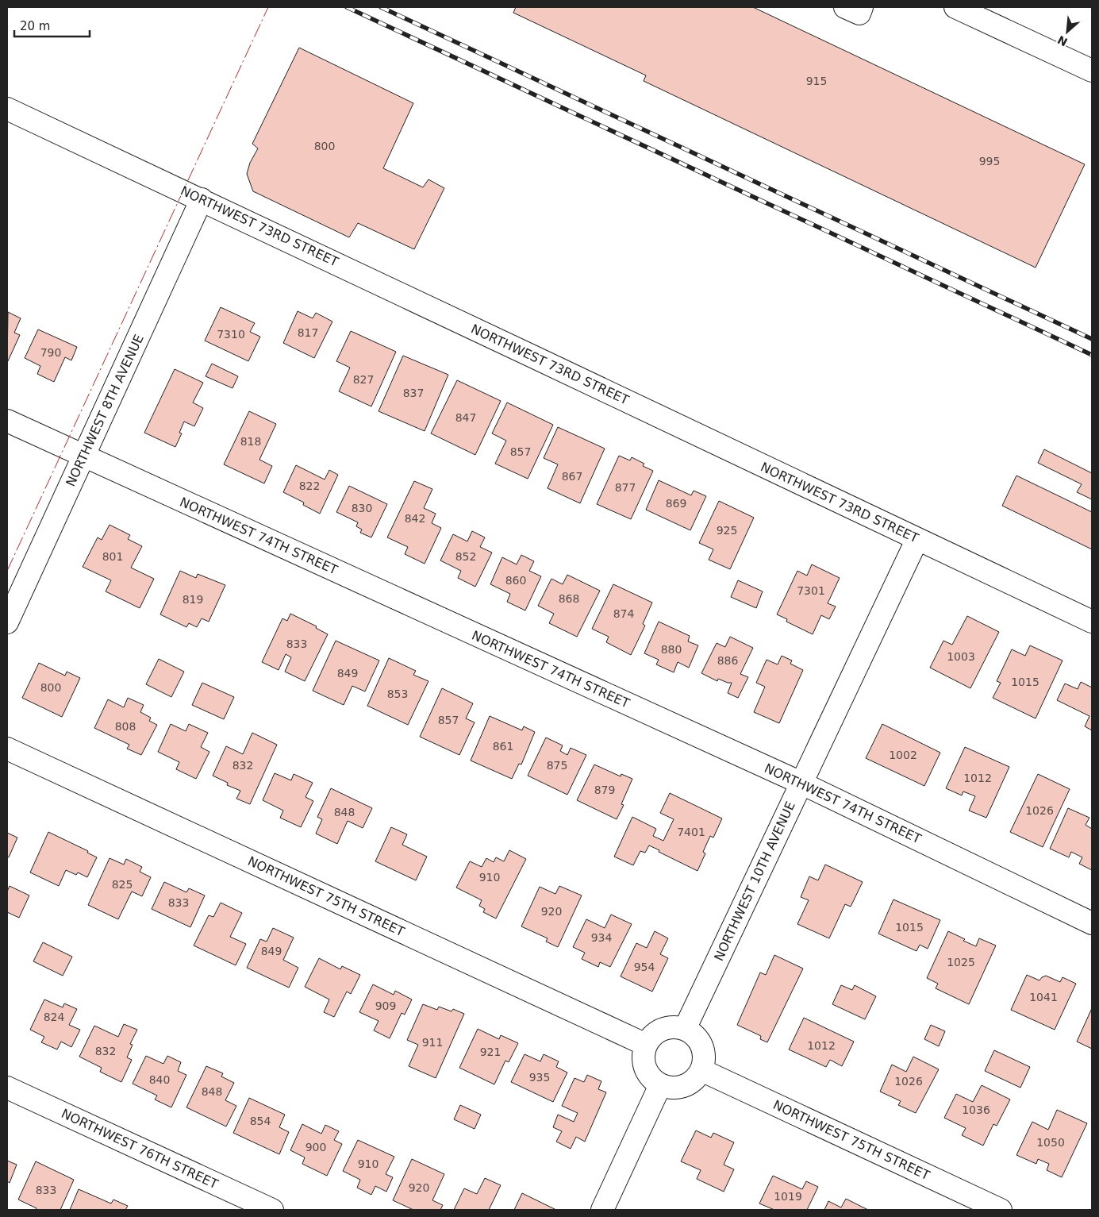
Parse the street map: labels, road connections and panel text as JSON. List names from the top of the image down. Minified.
{"streets":{"street":["NORTHWEST 73RD STREET","NORTHWEST 8TH AVENUE","NORTHWEST 74TH STREET","NORTHWEST 10TH AVENUE","NORTHWEST 75TH STREET","NORTHWEST 76TH STREET"]},"crossings":[["NORTHWEST 73RD STREET","NORTHWEST 8TH AVENUE"],["NORTHWEST 73RD STREET","NORTHWEST 10TH AVENUE"],["NORTHWEST 8TH AVENUE","NORTHWEST 74TH STREET"],["NORTHWEST 74TH STREET","NORTHWEST 10TH AVENUE"],["NORTHWEST 10TH AVENUE","NORTHWEST 75TH STREET"]],"house_numbers":["915","800","995","817","7310","790","827","837","847","818","857","867","822","877","869","830","842","925","801","852","860","7301","868","819","874","833","880","1003","886","849","1015","800","853","857","808","861","1002","832","875","1012","879","1026","848","7401","910","825","833","920","1015","934","849","1025","954","1041","909","824","911","1012","832","921","935","840","1026","848","1036","854","1050","900","910","920","833","1019"],"scale_bar":"20 m","north":"bottom left"}
